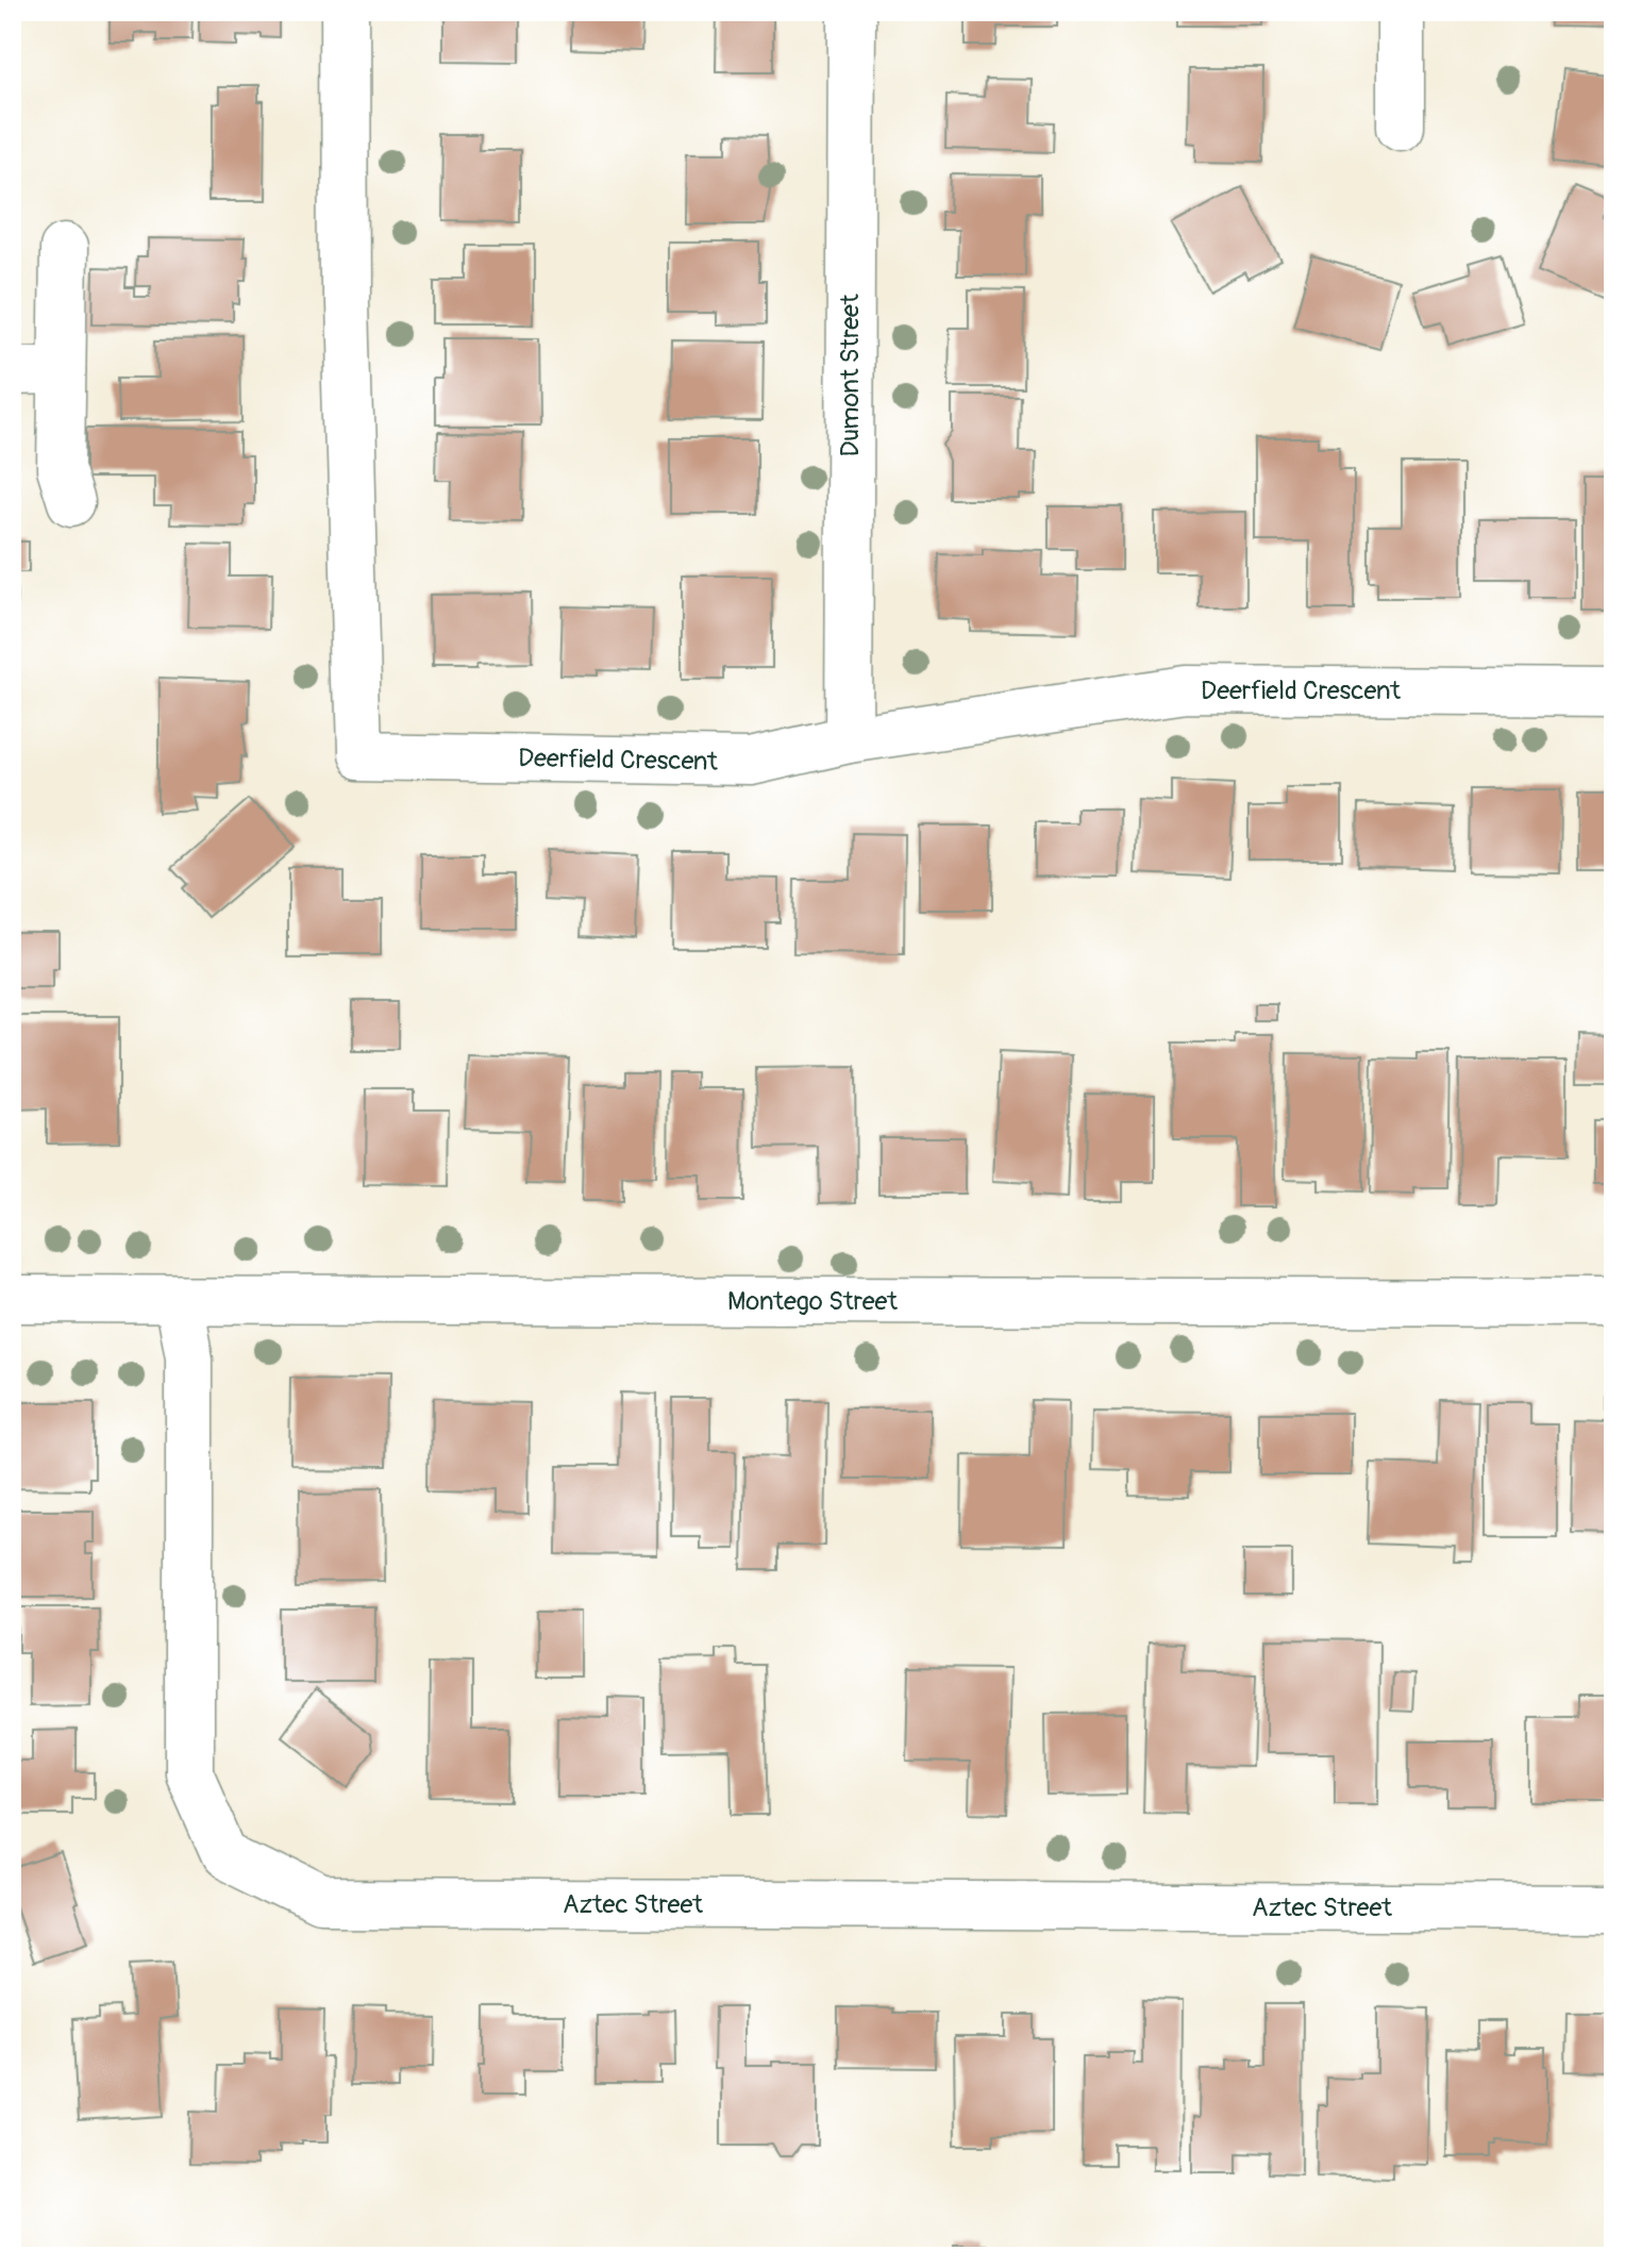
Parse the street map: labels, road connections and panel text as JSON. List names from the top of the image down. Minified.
{"streets":{"street":["Dumont Street","Deerfield Crescent","Montego Street","Aztec Street"]},"crossings":[["Dumont Street","Deerfield Crescent"],["Montego Street","Aztec Street"]]}
